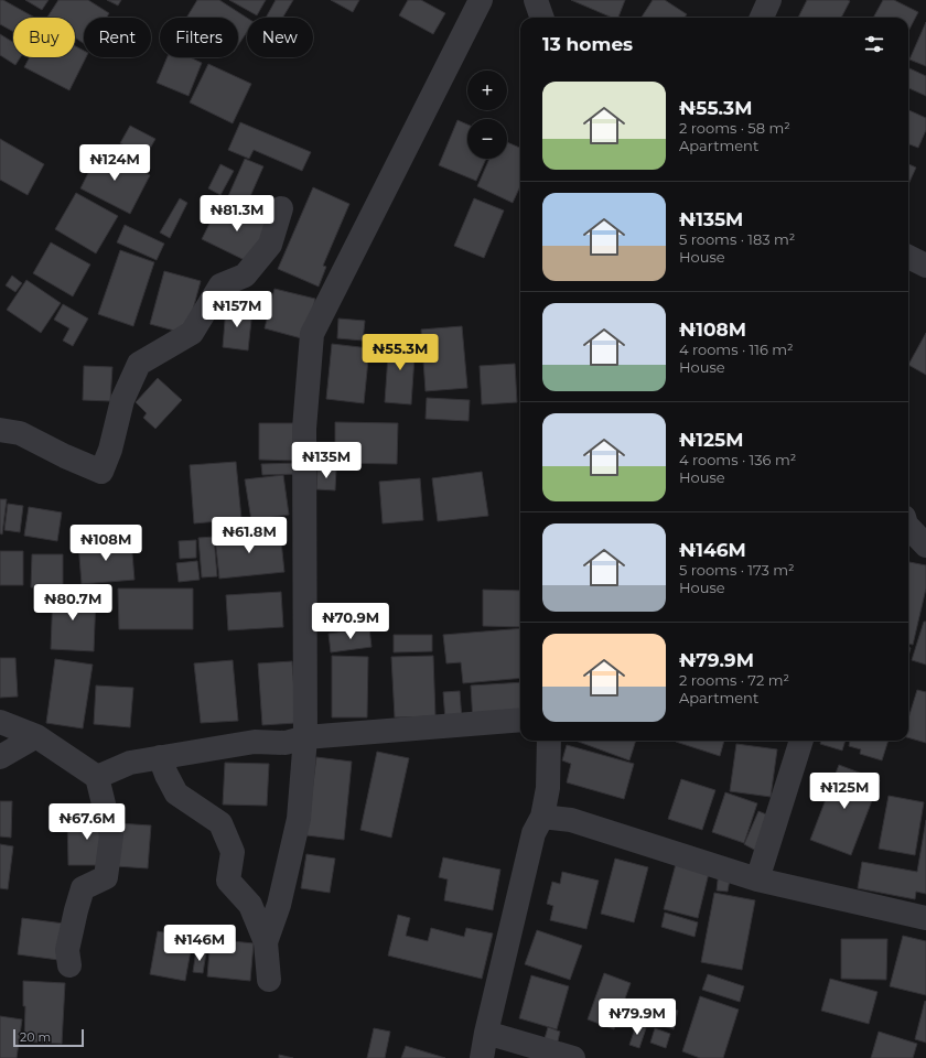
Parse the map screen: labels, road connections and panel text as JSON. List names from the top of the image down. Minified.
{"scale_bar":"20 m","page":{"chip":["Buy","Rent","Filters","New"],"heading":"13 homes","map_buttons":["+","−"],"list":[{"name":"₦55.3M","note":"2 rooms · 58 m² · Apartment"},{"name":"₦135M","note":"5 rooms · 183 m² · House"},{"name":"₦108M","note":"4 rooms · 116 m² · House"},{"name":"₦125M","note":"4 rooms · 136 m² · House"},{"name":"₦146M","note":"5 rooms · 173 m² · House"},{"name":"₦79.9M","note":"2 rooms · 72 m² · Apartment"}],"price":["₦124M","₦81.3M","₦157M","₦55.3M","₦135M","₦61.8M","₦108M","₦80.7M","₦70.9M","₦125M","₦67.6M","₦146M","₦79.9M"],"scale":"20 m"}}
